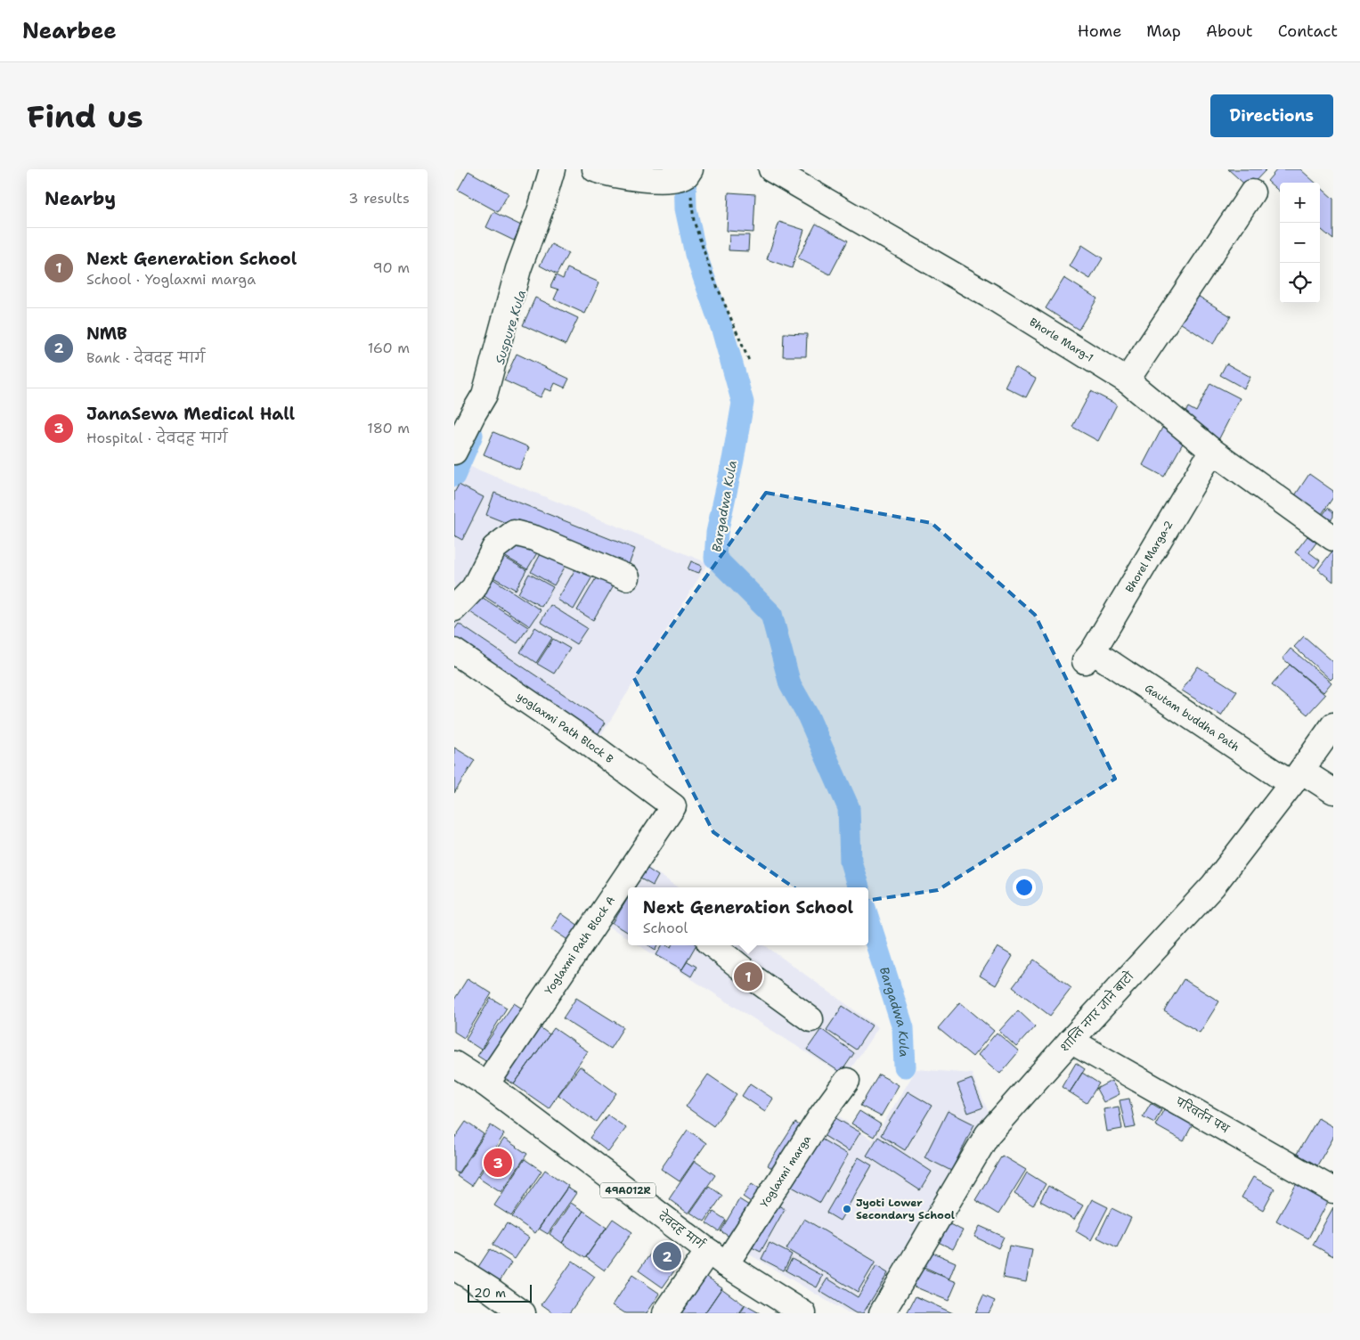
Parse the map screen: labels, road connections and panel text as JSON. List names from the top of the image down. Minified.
{"streets":{"street":["Bhorle Marg-1","Bhorel Marga-2","Gautam buddha Path","yoglaxmi Path Block B","Yoglaxmi Path Block A","शान्ति नगर जाने बाटो","परिवर्तन पथ","Yoglaxmi marga","49A012R","देवदह मार्ग"]},"crossings":[["Bhorle Marg-1","Bhorel Marga-2"],["Bhorel Marga-2","Gautam buddha Path"],["Gautam buddha Path","शान्ति नगर जाने बाटो"],["yoglaxmi Path Block B","Yoglaxmi Path Block A"],["Yoglaxmi Path Block A","देवदह मार्ग"],["शान्ति नगर जाने बाटो","परिवर्तन पथ"],["Yoglaxmi marga","देवदह मार्ग"]],"water":["Suspure Kula","Bargadwa Kula"],"places":["Jyoti Lower Secondary School"],"scale_bar":"20 m","page":{"header":"Nearbee","nav":["Home","Map","About","Contact"],"buttons":"Directions","title":"Find us","heading":["Nearby","3 results"],"map_buttons":["+","−"],"list":[{"mark":"1","name":"Next Generation School","note":"School · Yoglaxmi marga","value":"90 m"},{"mark":"2","name":"NMB","note":"Bank · देवदह मार्ग","value":"160 m"},{"mark":"3","name":"JanaSewa Medical Hall","note":"Hospital · देवदह मार्ग","value":"180 m"}],"popup":["Next Generation School","School"],"pins":["1","3","2"],"scale":"20 m"}}
